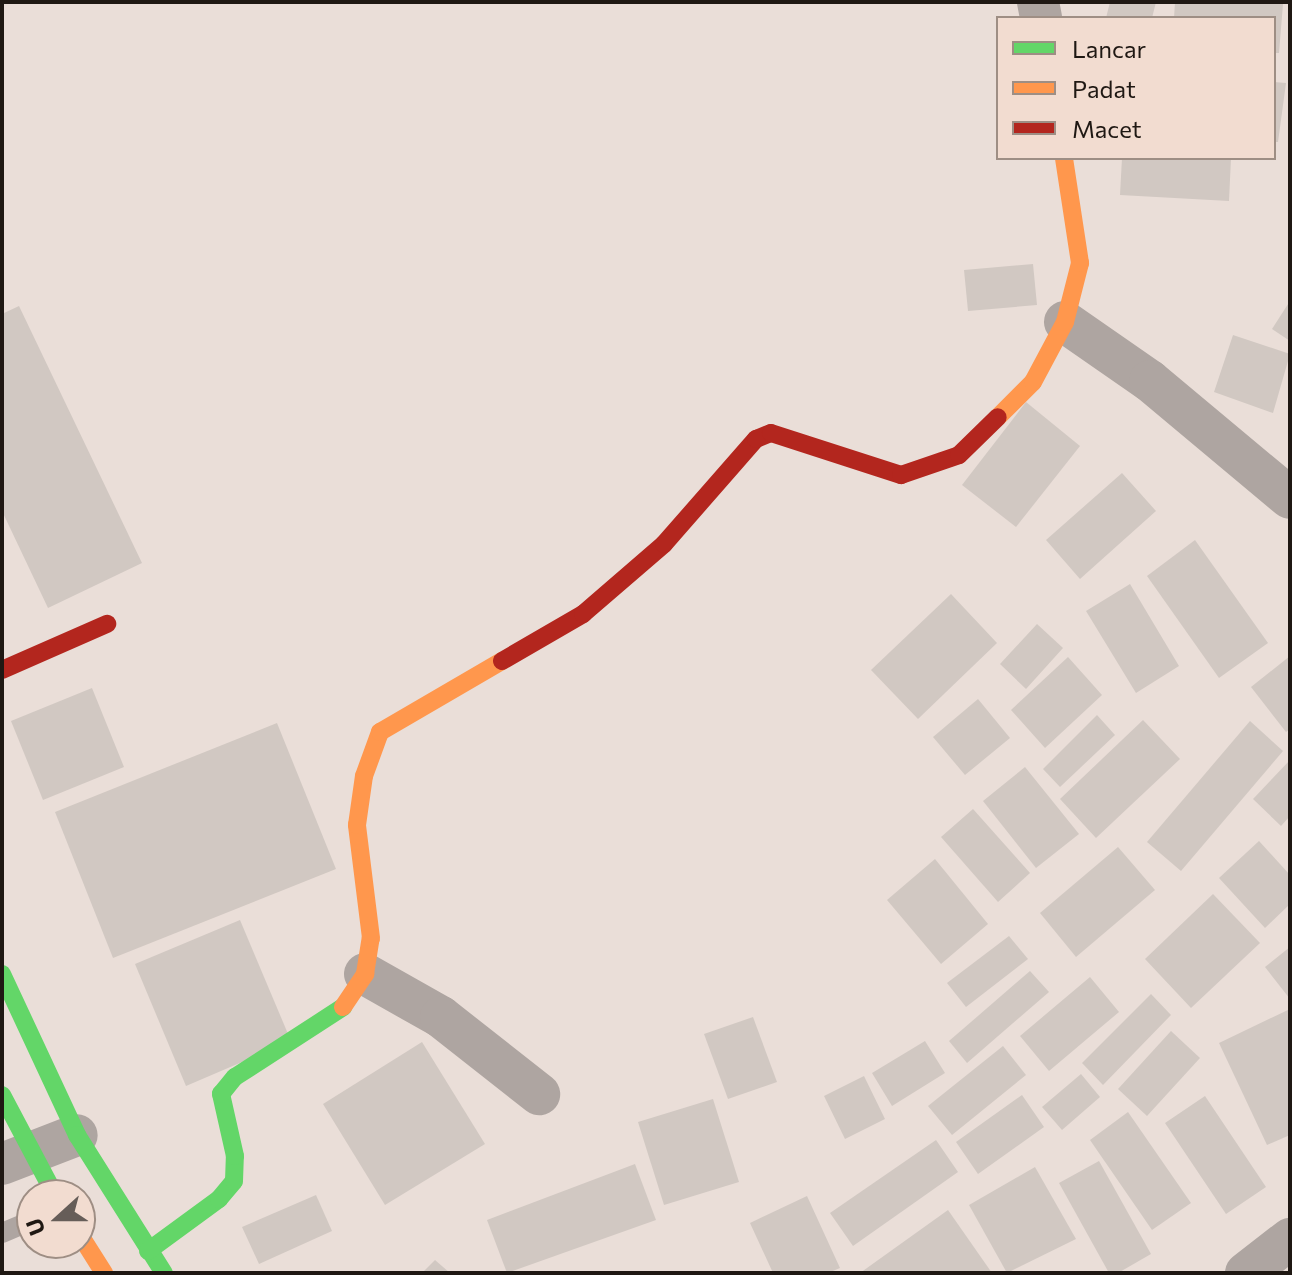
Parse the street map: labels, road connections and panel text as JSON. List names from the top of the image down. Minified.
{"legend":["Lancar","Padat","Macet"],"north":"left"}
